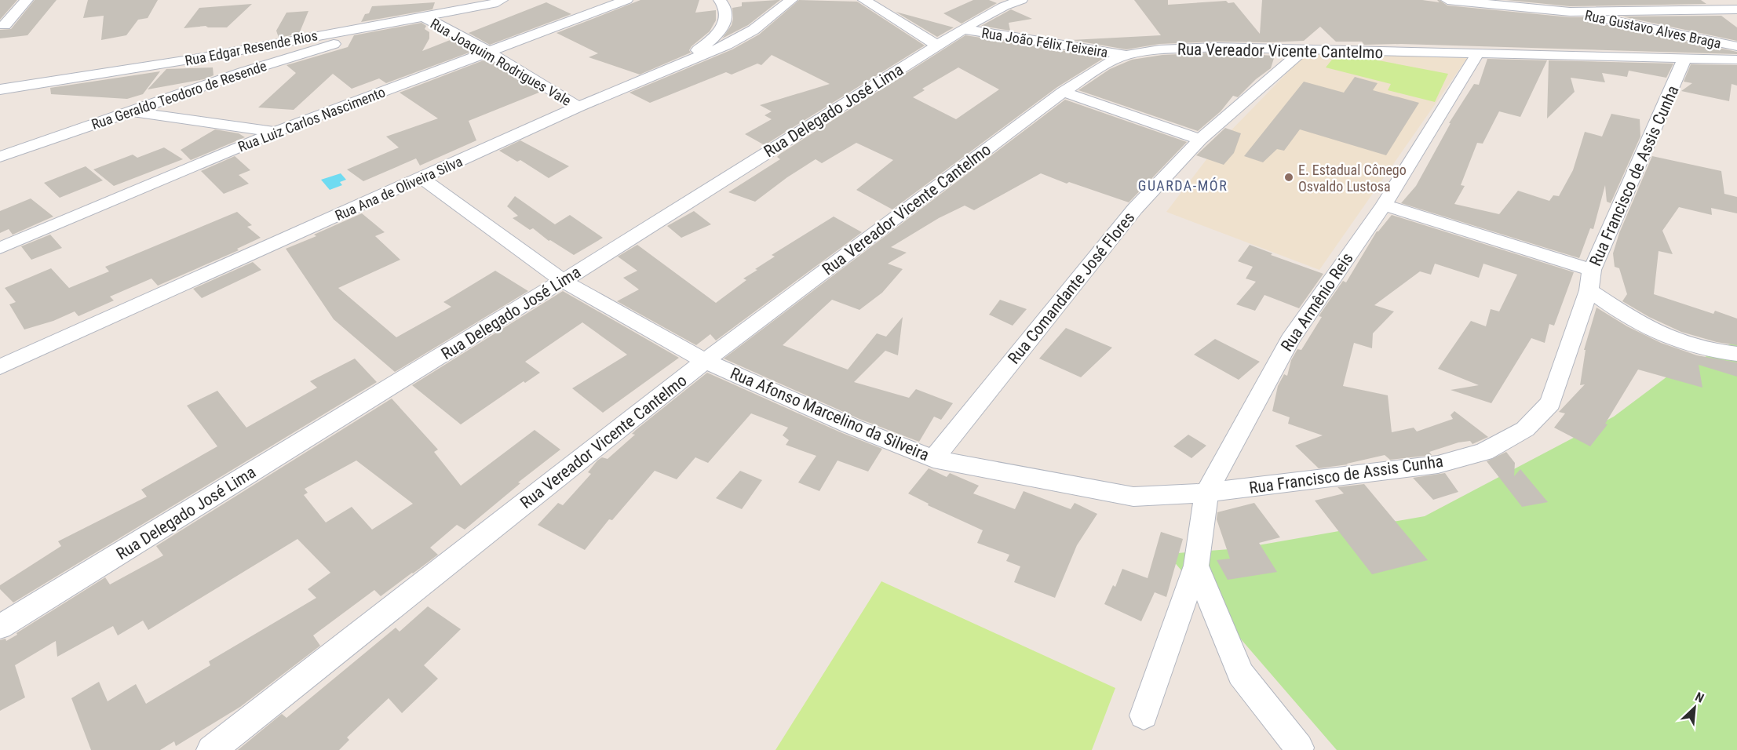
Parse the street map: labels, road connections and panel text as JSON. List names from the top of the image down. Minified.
{"streets":{"street":["Rua Gustavo Alves Braga","Rua João Félix Teixeira","Rua Edgar Resende Rios","Rua Vereador Vicente Cantelmo","Rua Joaquim Rodrigues Vale","Rua Geraldo Teodoro de Resende","Rua Delegado José Lima","Rua Luiz Carlos Nascimento","Rua Francisco de Assis Cunha","Rua Ana de Oliveira Silva","Rua Comandante José Flores","Rua Armênio Reis","Rua Afonso Marcelino da Silveira"]},"crossings":[["Rua João Félix Teixeira","Rua Vereador Vicente Cantelmo"],["Rua João Félix Teixeira","Rua Delegado José Lima"],["Rua Edgar Resende Rios","Rua Joaquim Rodrigues Vale"],["Rua Edgar Resende Rios","Rua Geraldo Teodoro de Resende"],["Rua Vereador Vicente Cantelmo","Rua Francisco de Assis Cunha"],["Rua Vereador Vicente Cantelmo","Rua Comandante José Flores"],["Rua Vereador Vicente Cantelmo","Rua Armênio Reis"],["Rua Vereador Vicente Cantelmo","Rua Afonso Marcelino da Silveira"],["Rua Joaquim Rodrigues Vale","Rua Geraldo Teodoro de Resende"],["Rua Joaquim Rodrigues Vale","Rua Luiz Carlos Nascimento"],["Rua Joaquim Rodrigues Vale","Rua Ana de Oliveira Silva"],["Rua Delegado José Lima","Rua Afonso Marcelino da Silveira"],["Rua Francisco de Assis Cunha","Rua Armênio Reis"],["Rua Francisco de Assis Cunha","Rua Afonso Marcelino da Silveira"],["Rua Ana de Oliveira Silva","Rua Afonso Marcelino da Silveira"],["Rua Comandante José Flores","Rua Afonso Marcelino da Silveira"],["Rua Armênio Reis","Rua Afonso Marcelino da Silveira"]],"districts":["GUARDA-MÓR"],"places":["E. Estadual Cônego Osvaldo Lustosa"],"north":"top right"}
